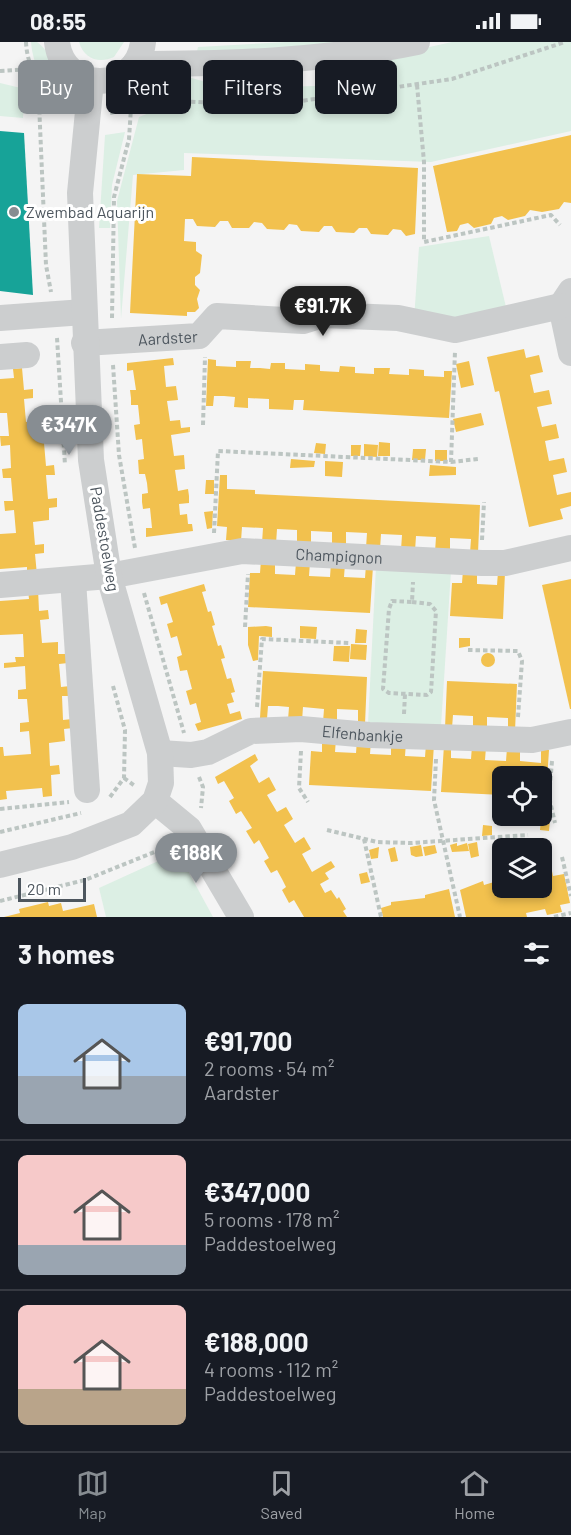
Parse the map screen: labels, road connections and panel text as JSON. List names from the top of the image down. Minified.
{"streets":{"street":["Aardster","Paddestoelweg","Champignon","Elfenbankje"]},"crossings":[["Aardster","Paddestoelweg"],["Paddestoelweg","Champignon"],["Paddestoelweg","Elfenbankje"]],"places":["Zwembad Aquarijn"],"scale_bar":"20 m","page":{"status":"08:55","chip":["Buy","Rent","Filters","New"],"price":["€91.7K","€347K","€188K"],"scale":"20 m","heading":"3 homes","list":[{"name":"€91,700","note":"2 rooms · 54 m² · Aardster"},{"name":"€347,000","note":"5 rooms · 178 m² · Paddestoelweg"},{"name":"€188,000","note":"4 rooms · 112 m² · Paddestoelweg"}],"tabs":["Map","Saved","Home"]}}
